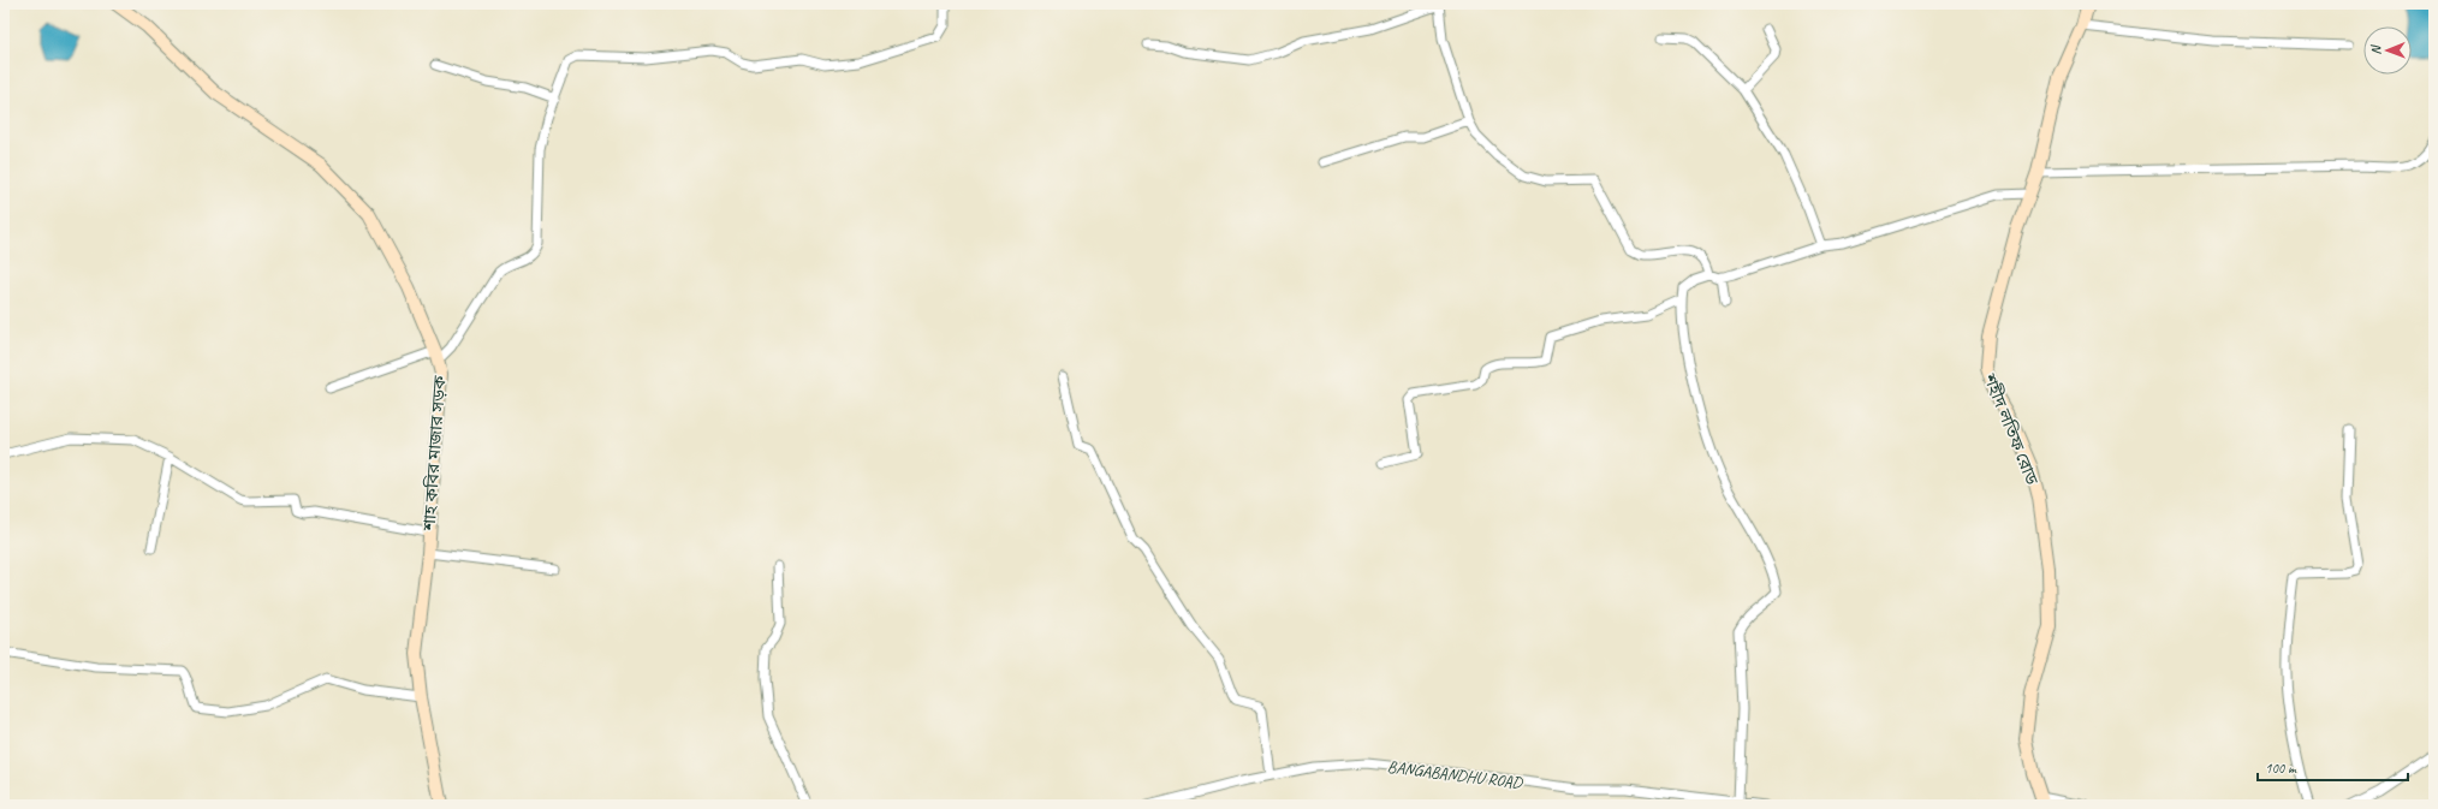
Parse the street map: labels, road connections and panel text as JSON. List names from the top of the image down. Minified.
{"streets":{"street":["শহীদ লতিফ রোড","শাহ কবির মাজার সড়ক","BANGABANDHU ROAD"]},"scale_bar":"100 m","north":"left"}
